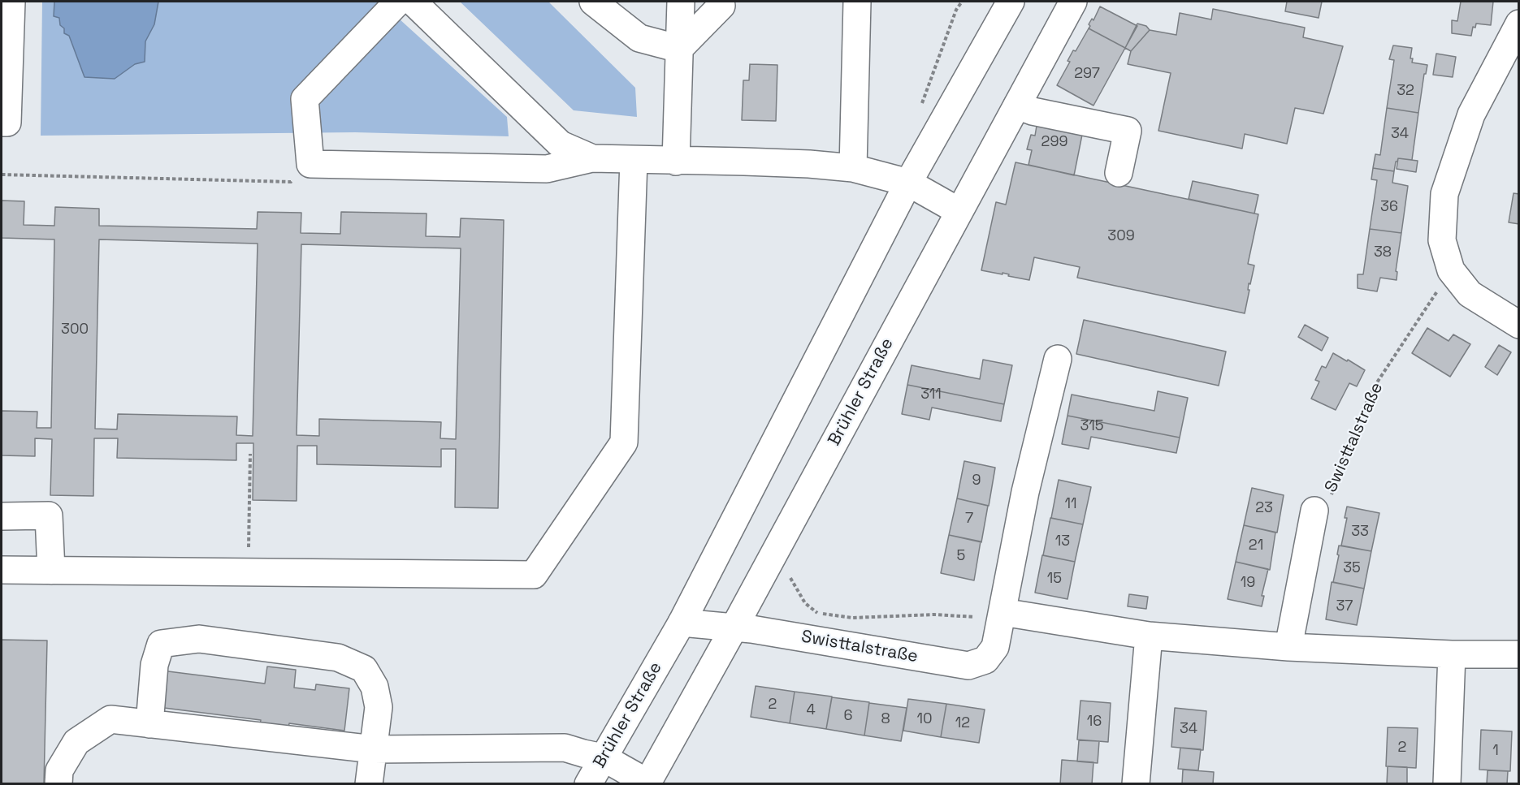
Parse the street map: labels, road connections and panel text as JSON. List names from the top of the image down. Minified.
{"streets":{"main road":["Brühler Straße","Swisttalstraße"]},"crossings":[["Brühler Straße","Swisttalstraße"]],"house_numbers":["297","32","34","299","36","309","38","300","311","315","9","11","23","7","33","13","21","5","35","15","19","37","2","4","6","8","10","16","12","34","2","1"]}
